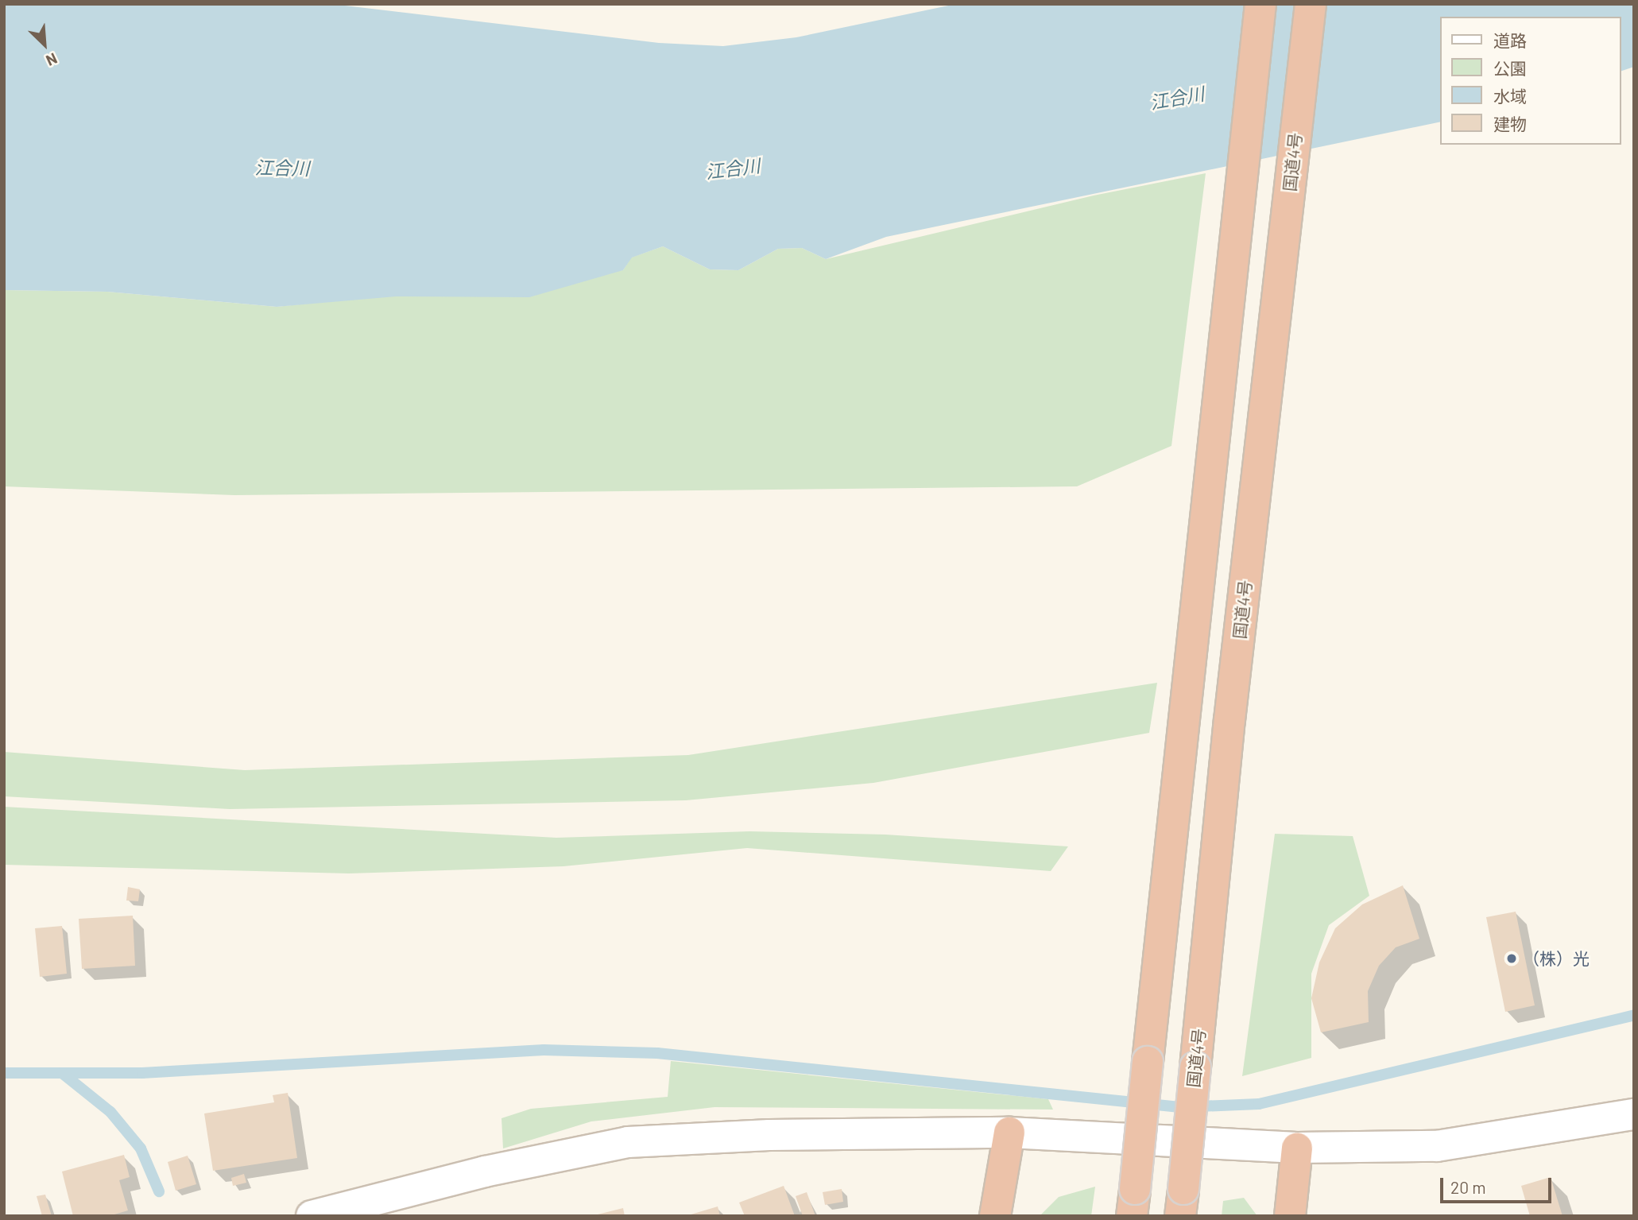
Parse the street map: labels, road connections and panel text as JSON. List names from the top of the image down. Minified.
{"streets":{"highway":["国道4号"]},"water":["江合川"],"places":["（株）光"],"legend":["道路","公園","水域","建物"],"scale_bar":"20 m","north":"bottom right"}
